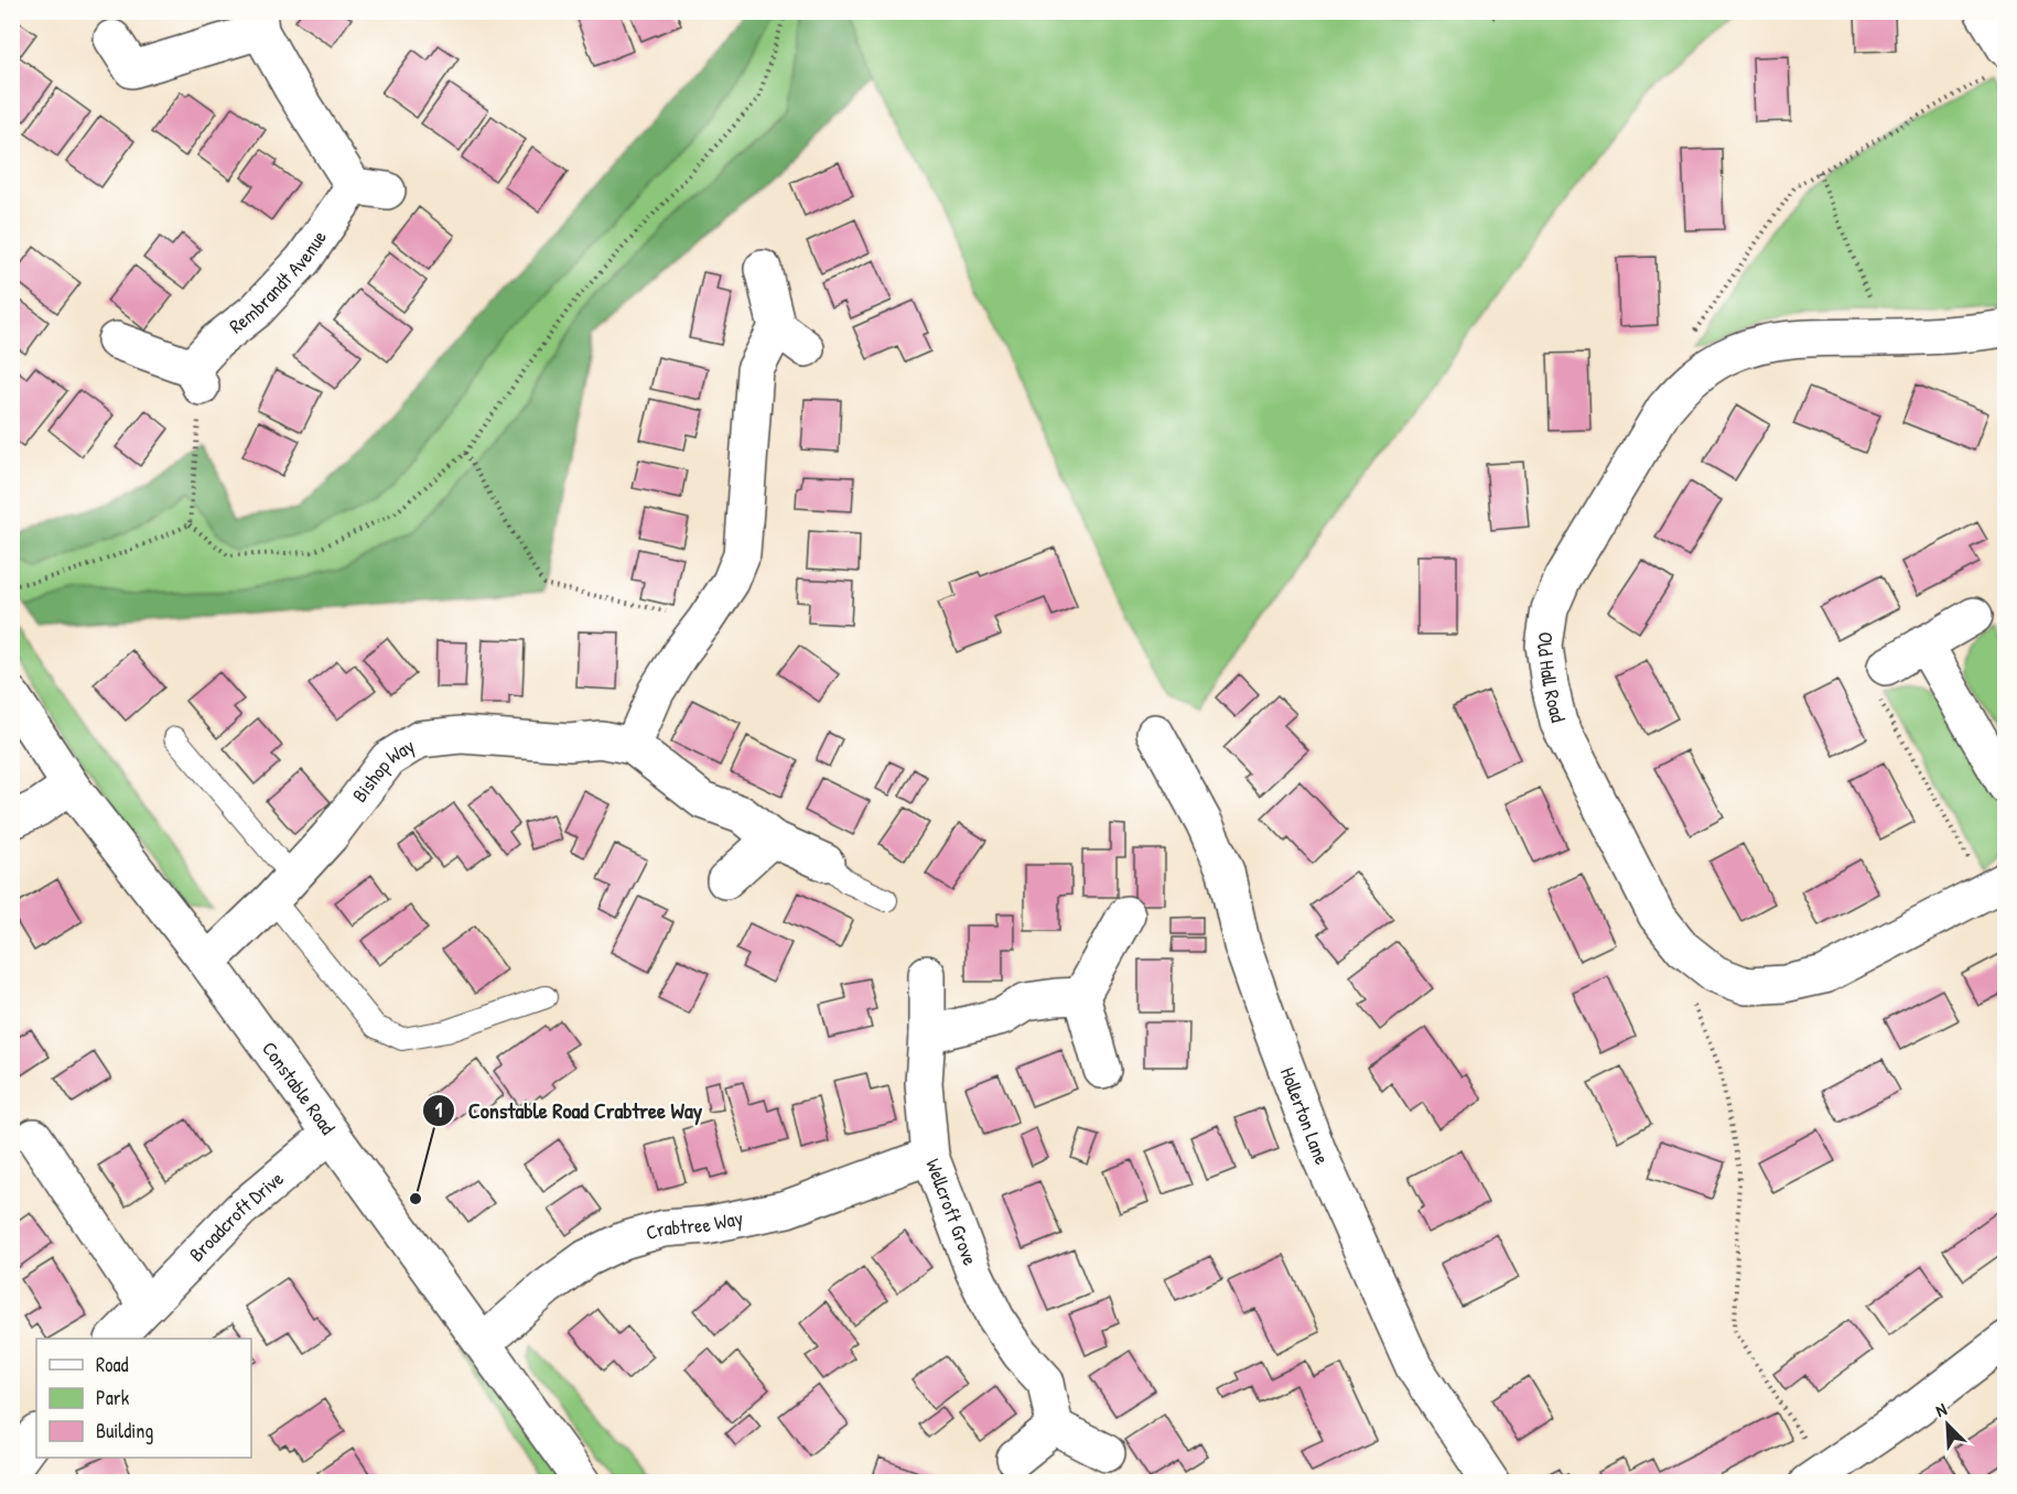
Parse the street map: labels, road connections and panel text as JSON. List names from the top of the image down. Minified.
{"streets":{"street":["Rembrandt Avenue","Old Hall Road","Bishop Way","Constable Road","Hollerton Lane","Wellcroft Grove","Broadcroft Drive","Crabtree Way"]},"crossings":[["Bishop Way","Constable Road"],["Constable Road","Broadcroft Drive"],["Constable Road","Crabtree Way"],["Wellcroft Grove","Crabtree Way"]],"places":["Constable Road Crabtree Way"],"legend":["Road","Park","Building"],"north":"top left"}
